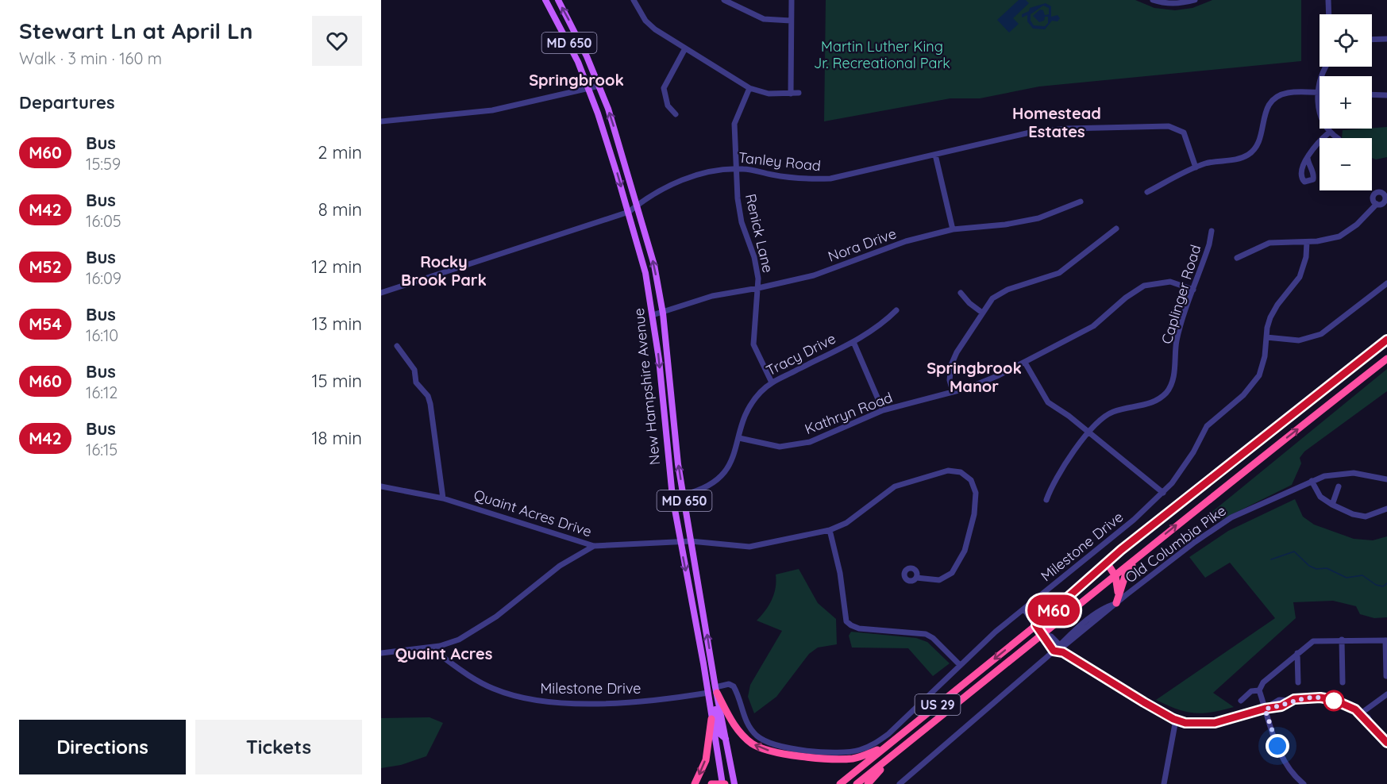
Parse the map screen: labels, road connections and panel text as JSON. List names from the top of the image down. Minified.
{"streets":{"highway":["US 29"],"main road":["MD 650","New Hampshire Avenue"],"street":["Tanley Road","Renick Lane","Nora Drive","Caplinger Road","Tracy Drive","Kathryn Road","Quaint Acres Drive","Old Columbia Pike","Milestone Drive"]},"crossings":[["Tanley Road","Renick Lane"],["Tanley Road","New Hampshire Avenue"],["Renick Lane","Nora Drive"],["Renick Lane","Tracy Drive"],["Nora Drive","New Hampshire Avenue"],["Caplinger Road","Kathryn Road"],["Tracy Drive","New Hampshire Avenue"],["Tracy Drive","Kathryn Road"],["New Hampshire Avenue","Quaint Acres Drive"],["New Hampshire Avenue","Milestone Drive"]],"districts":["Springbrook","Homestead Estates","Rocky Brook Park","Springbrook Manor","Quaint Acres"],"parks":["Martin Luther King Jr. Recreational Park"],"lines":["bus line M60"],"page":{"heading":[["Stewart Ln at April Ln","Walk · 3 min · 160 m"],"Departures"],"on_map":"M60","map_buttons":["+","−"],"list":[{"mark":"M60","name":"Bus","note":"15:59","value":"2 min"},{"mark":"M42","name":"Bus","note":"16:05","value":"8 min"},{"mark":"M52","name":"Bus","note":"16:09","value":"12 min"},{"mark":"M54","name":"Bus","note":"16:10","value":"13 min"},{"mark":"M60","name":"Bus","note":"16:12","value":"15 min"},{"mark":"M42","name":"Bus","note":"16:15","value":"18 min"}],"buttons":["Directions","Tickets"]}}
